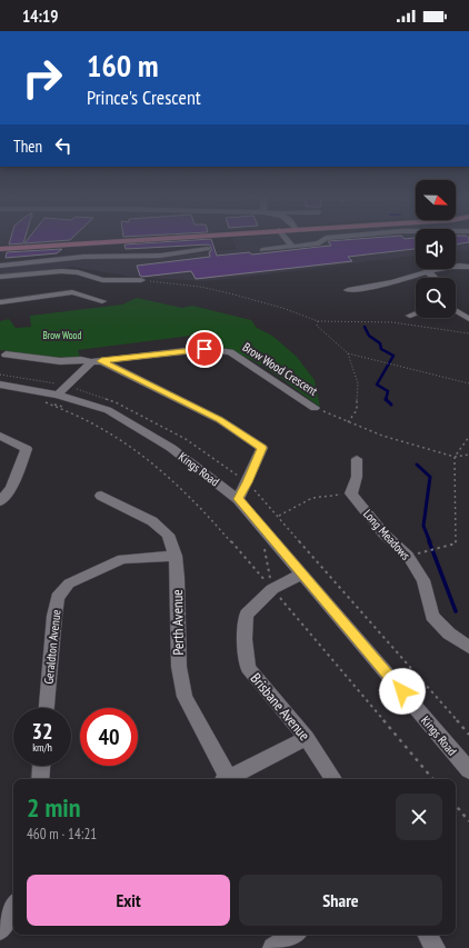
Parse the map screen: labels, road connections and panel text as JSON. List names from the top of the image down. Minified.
{"streets":{"street":["Brow Wood Crescent","Kings Road","Long Meadows","Perth Avenue","Geraldton Avenue","Brisbane Avenue"]},"crossings":[["Kings Road","Brisbane Avenue"],["Perth Avenue","Geraldton Avenue"]],"parks":["Brow Wood"],"north":"right","page":{"status":"14:19","turn":["160 m","Prince's Crescent"],"then":"Then","speed":"32 km/h","limit":"40","heading":["2 min","460 m · 14:21"],"buttons":["Exit","Share"]}}
